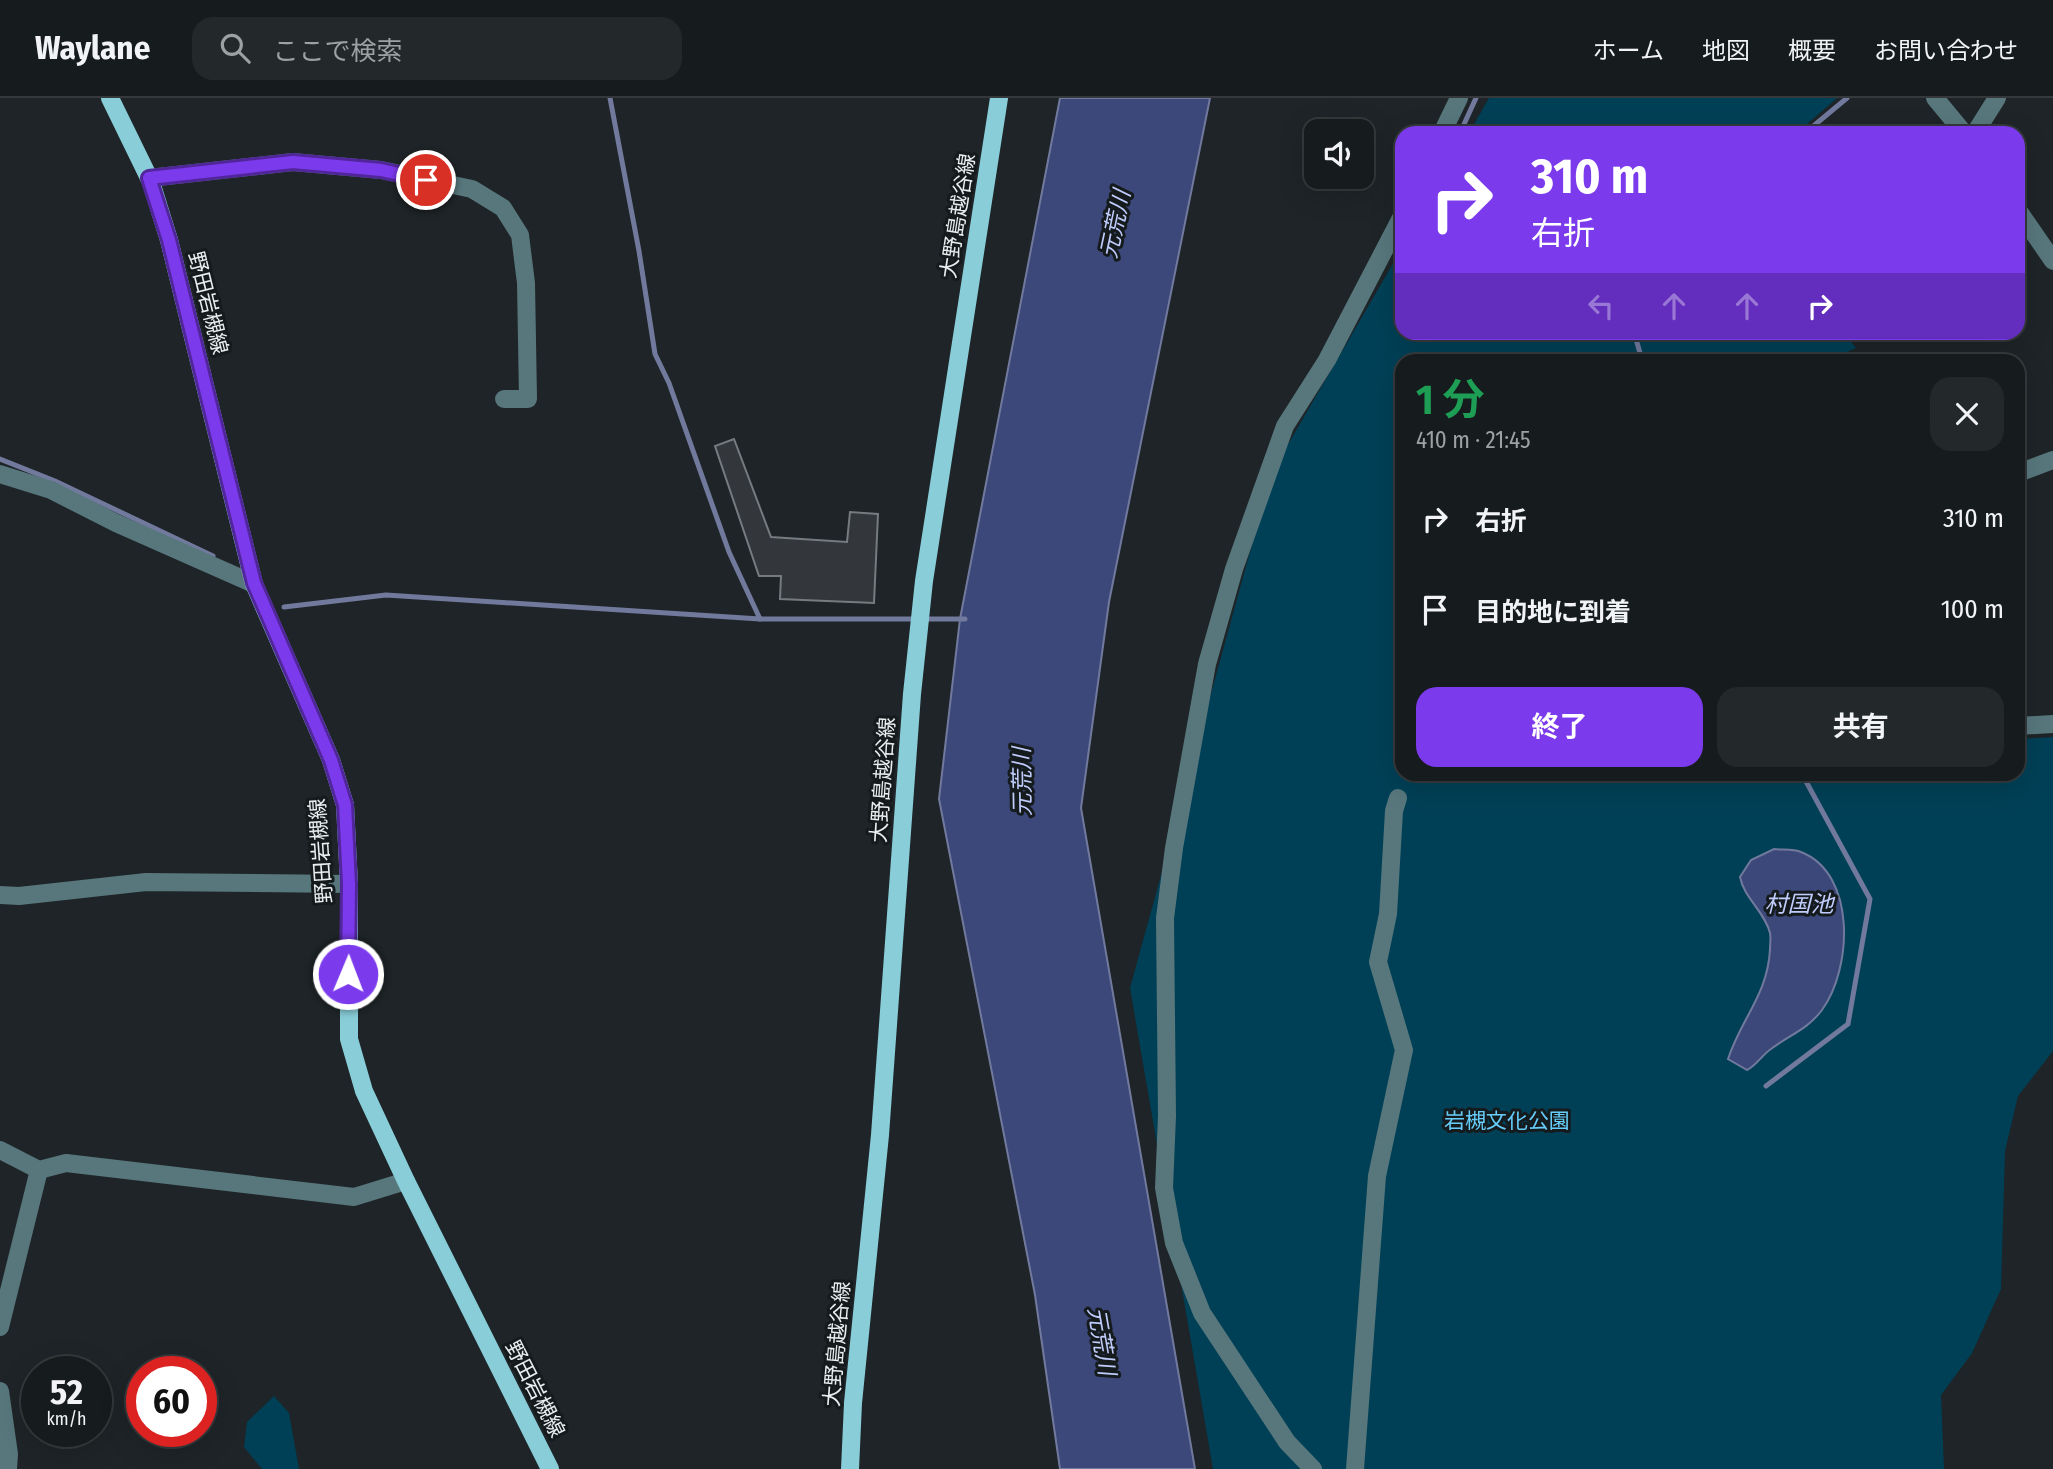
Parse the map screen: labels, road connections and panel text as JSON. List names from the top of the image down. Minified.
{"streets":{"main road":["大野島越谷線","野田岩槻線"]},"water":["元荒川","村国池"],"parks":["岩槻文化公園"],"page":{"header":"Waylane","search":"ここで検索","nav":["ホーム","地図","概要","お問い合わせ"],"turn":["310 m","右折"],"heading":["1 分","410 m · 21:45"],"list":[{"name":"右折","value":"310 m"},{"name":"目的地に到着","value":"100 m"}],"buttons":["終了","共有"],"speed":"52 km/h","limit":"60"}}
